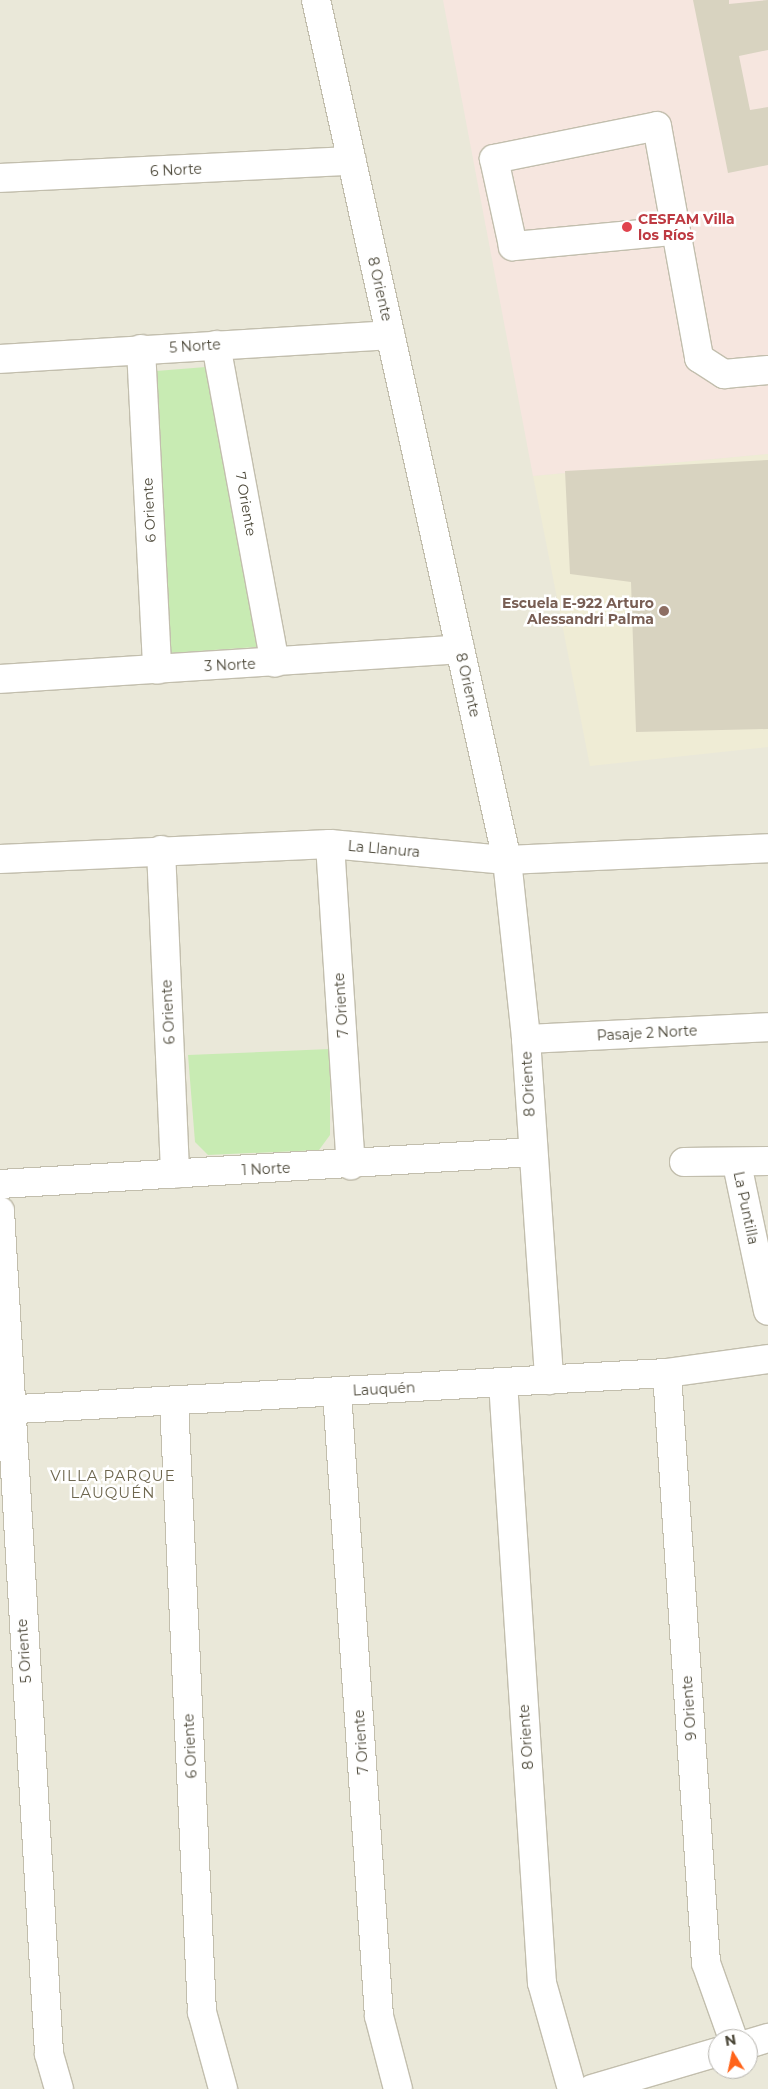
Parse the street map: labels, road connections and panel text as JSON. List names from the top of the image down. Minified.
{"streets":{"street":["6 Norte","8 Oriente","5 Norte","7 Oriente","6 Oriente","3 Norte","La Llanura","Pasaje 2 Norte","1 Norte","La Puntilla","Lauquén","5 Oriente","9 Oriente"]},"crossings":[["6 Norte","8 Oriente"],["8 Oriente","5 Norte"],["8 Oriente","3 Norte"],["8 Oriente","La Llanura"],["8 Oriente","Pasaje 2 Norte"],["8 Oriente","1 Norte"],["8 Oriente","Lauquén"],["5 Norte","7 Oriente"],["5 Norte","6 Oriente"],["7 Oriente","3 Norte"],["7 Oriente","La Llanura"],["7 Oriente","1 Norte"],["7 Oriente","Lauquén"],["6 Oriente","3 Norte"],["6 Oriente","La Llanura"],["6 Oriente","1 Norte"],["6 Oriente","Lauquén"],["Lauquén","5 Oriente"],["Lauquén","9 Oriente"]],"districts":["VILLA PARQUE LAUQUÉN"],"places":["CESFAM Villa los Ríos","Escuela E-922 Arturo Alessandri Palma"],"north":"top"}
